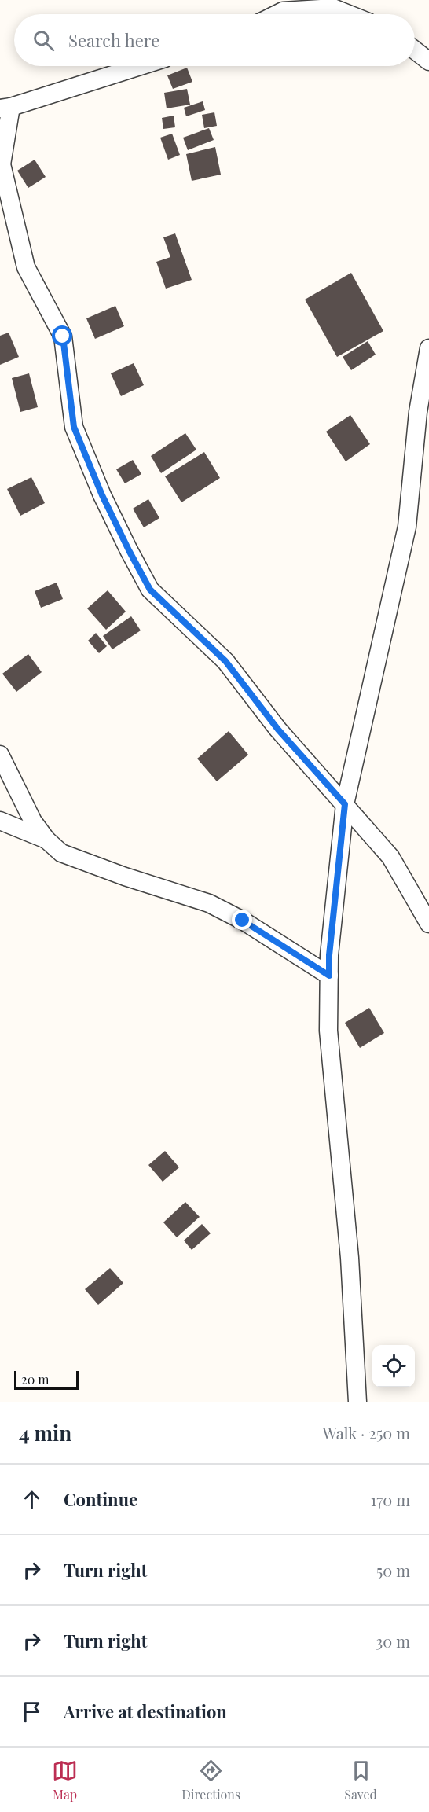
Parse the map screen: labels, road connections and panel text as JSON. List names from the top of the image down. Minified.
{"scale_bar":"20 m","page":{"search":"Search here","scale":"20 m","heading":["4 min","Walk · 250 m"],"list":[["Continue","170 m"],["Turn right","50 m"],["Turn right","30 m"],"Arrive at destination"],"nav":["Map","Directions","Saved"]}}
